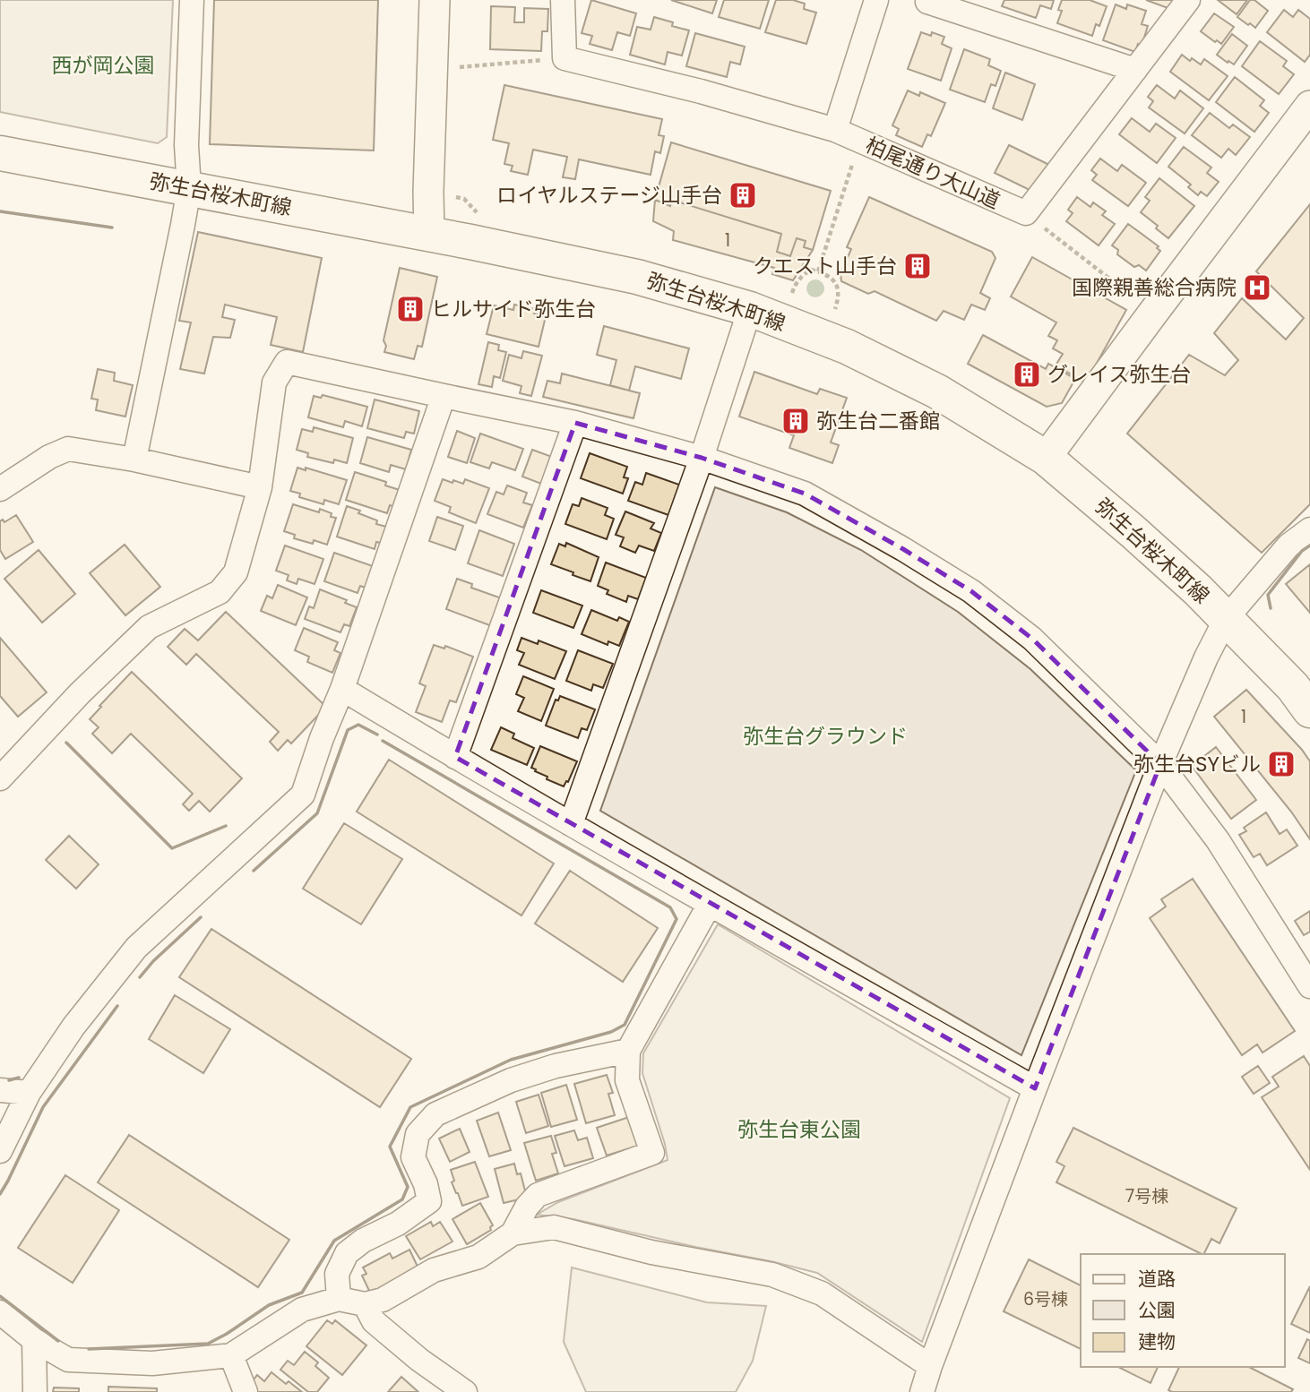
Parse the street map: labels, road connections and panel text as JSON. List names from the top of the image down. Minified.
{"streets":{"main road":["弥生台桜木町線"],"street":["柏尾通り大山道"]},"parks":["西が岡公園","弥生台グラウンド","弥生台東公園"],"places":{"building":["ロイヤルステージ山手台","クエスト山手台","ヒルサイド弥生台","グレイス弥生台","弥生台二番館","弥生台SYビル"],"hospital":["国際親善総合病院"]},"house_numbers":["1","1","7号棟","6号棟"],"legend":["道路","公園","建物"]}
